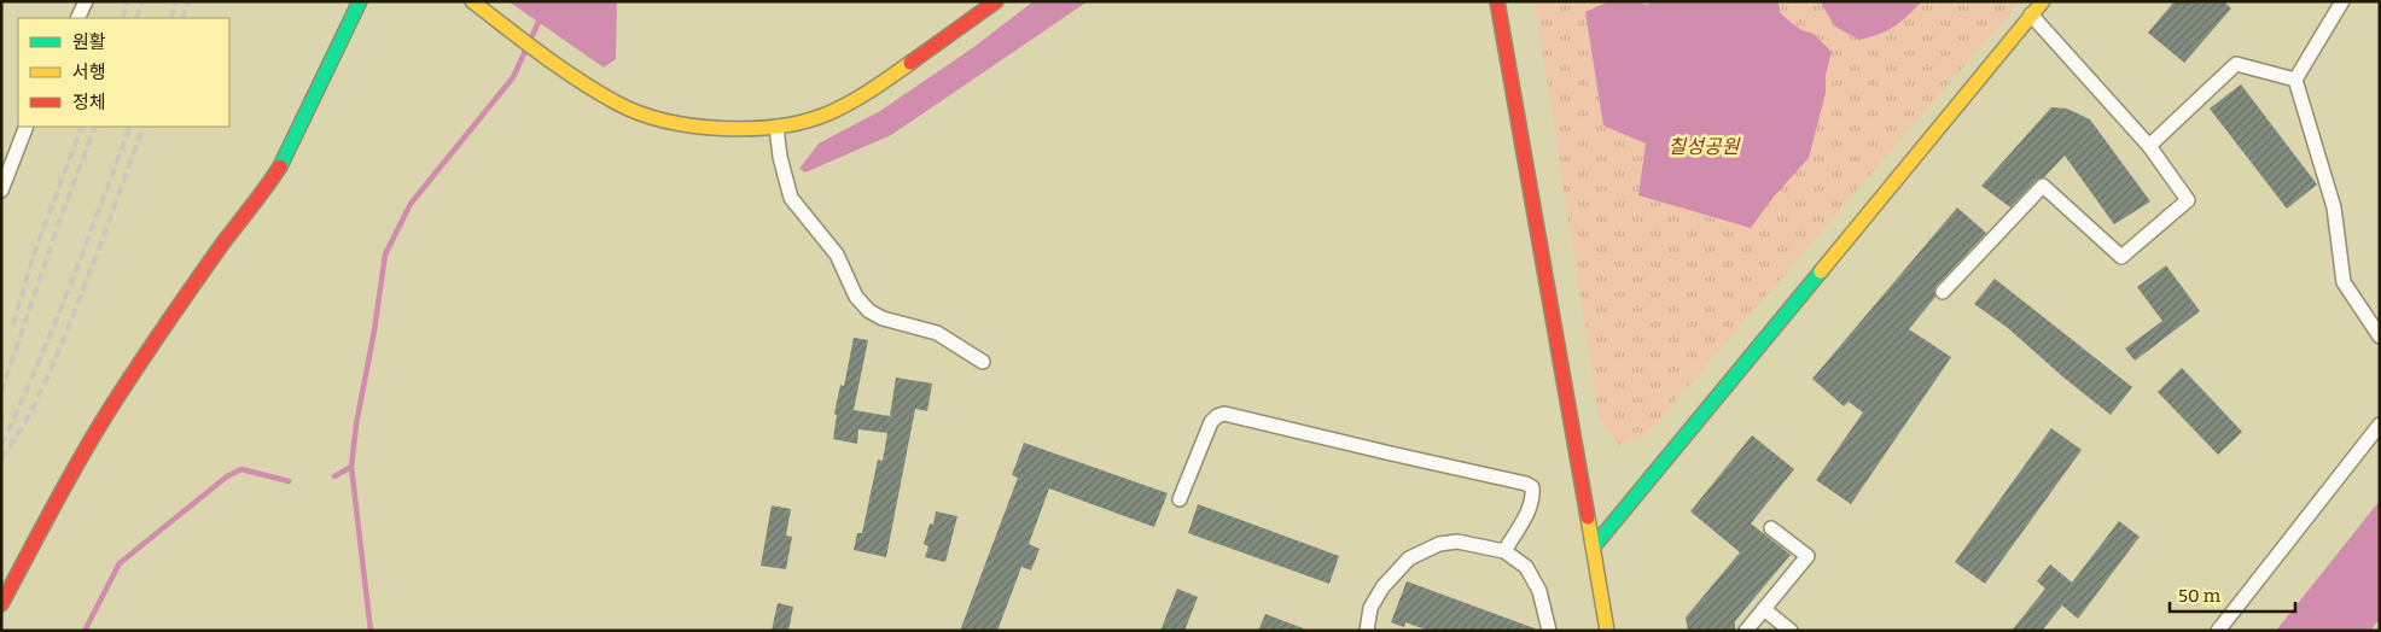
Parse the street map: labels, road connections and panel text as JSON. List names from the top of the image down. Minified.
{"parks":["칠성공원"],"legend":["원활","서행","정체"],"scale_bar":"50 m"}
